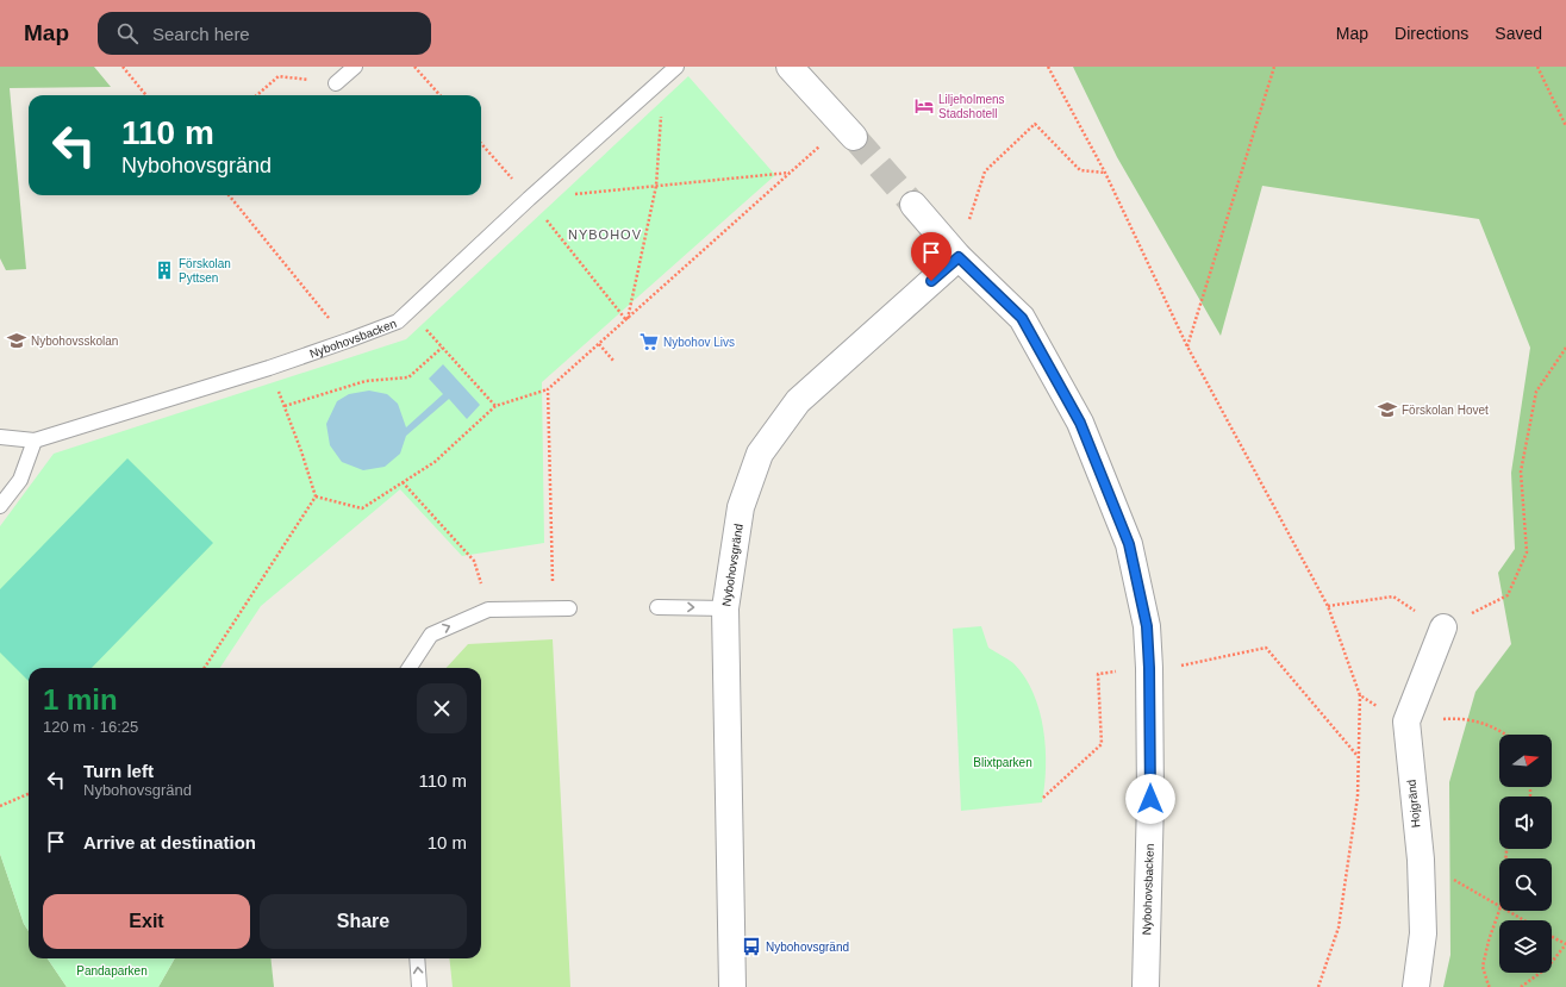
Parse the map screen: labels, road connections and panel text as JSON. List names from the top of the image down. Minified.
{"streets":{"street":["Nybohovsbacken","Nybohovsgränd","Hojgränd"]},"crossings":[["Nybohovsbacken","Nybohovsgränd"]],"districts":["NYBOHOV"],"parks":["Blixtparken","Pandaparken"],"places":{"hotel":["Liljeholmens Stadshotell"],"building":["Förskolan Pyttsen"],"school or university":["Nybohovsskolan","Förskolan Hovet"],"supermarket":["Nybohov Livs"],"bus stop":["Nybohovsgränd"]},"north":"right","page":{"header":"Map","search":"Search here","nav":["Map","Directions","Saved"],"turn":["110 m","Nybohovsgränd"],"heading":["1 min","120 m · 16:25"],"list":[{"name":"Turn left","note":"Nybohovsgränd","value":"110 m"},{"name":"Arrive at destination","value":"10 m"}],"buttons":["Exit","Share"]}}
